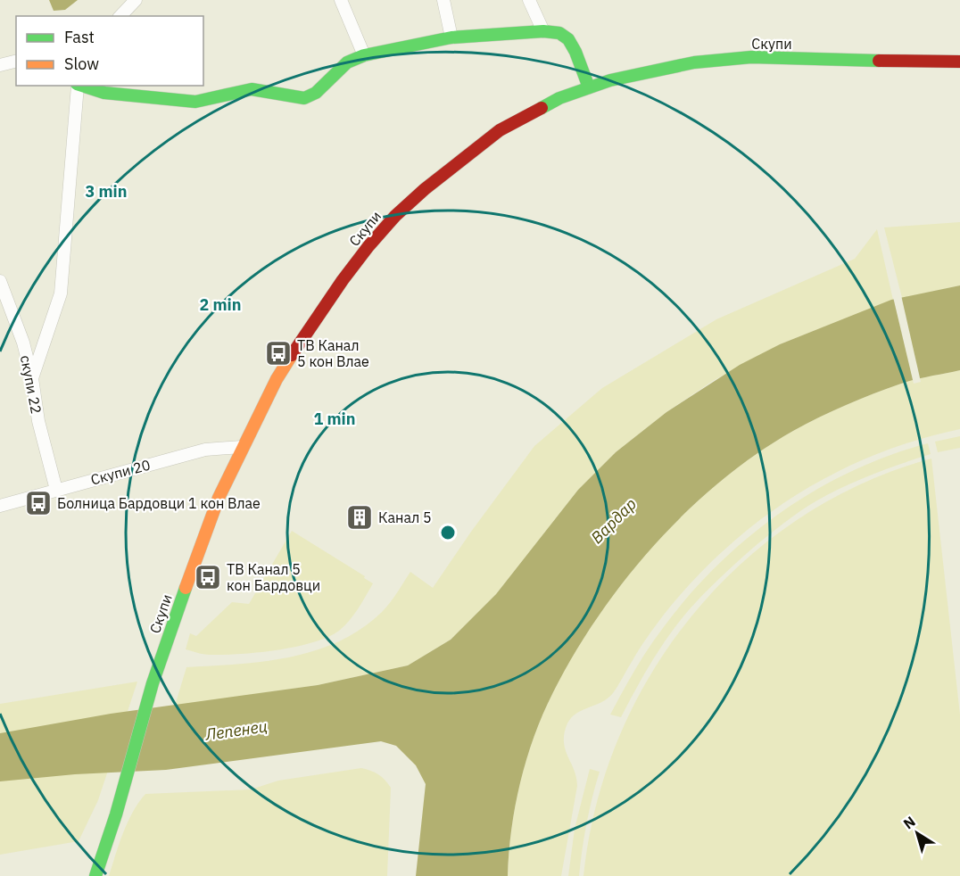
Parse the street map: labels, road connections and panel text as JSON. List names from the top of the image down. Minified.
{"streets":{"street":["Скупи","скупи 22","Скупи 20"]},"crossings":[["Скупи","Скупи 20"],["скупи 22","Скупи 20"]],"water":["Вардар","Лепенец"],"places":{"bus stop":["ТВ Канал 5 кон Влае","Болница Бардовци 1 кон Влае","ТВ Канал 5 кон Бардовци"],"building":["Канал 5"]},"legend":["Fast","Slow"],"north":"top left","rings":["3 min","2 min","1 min"]}
